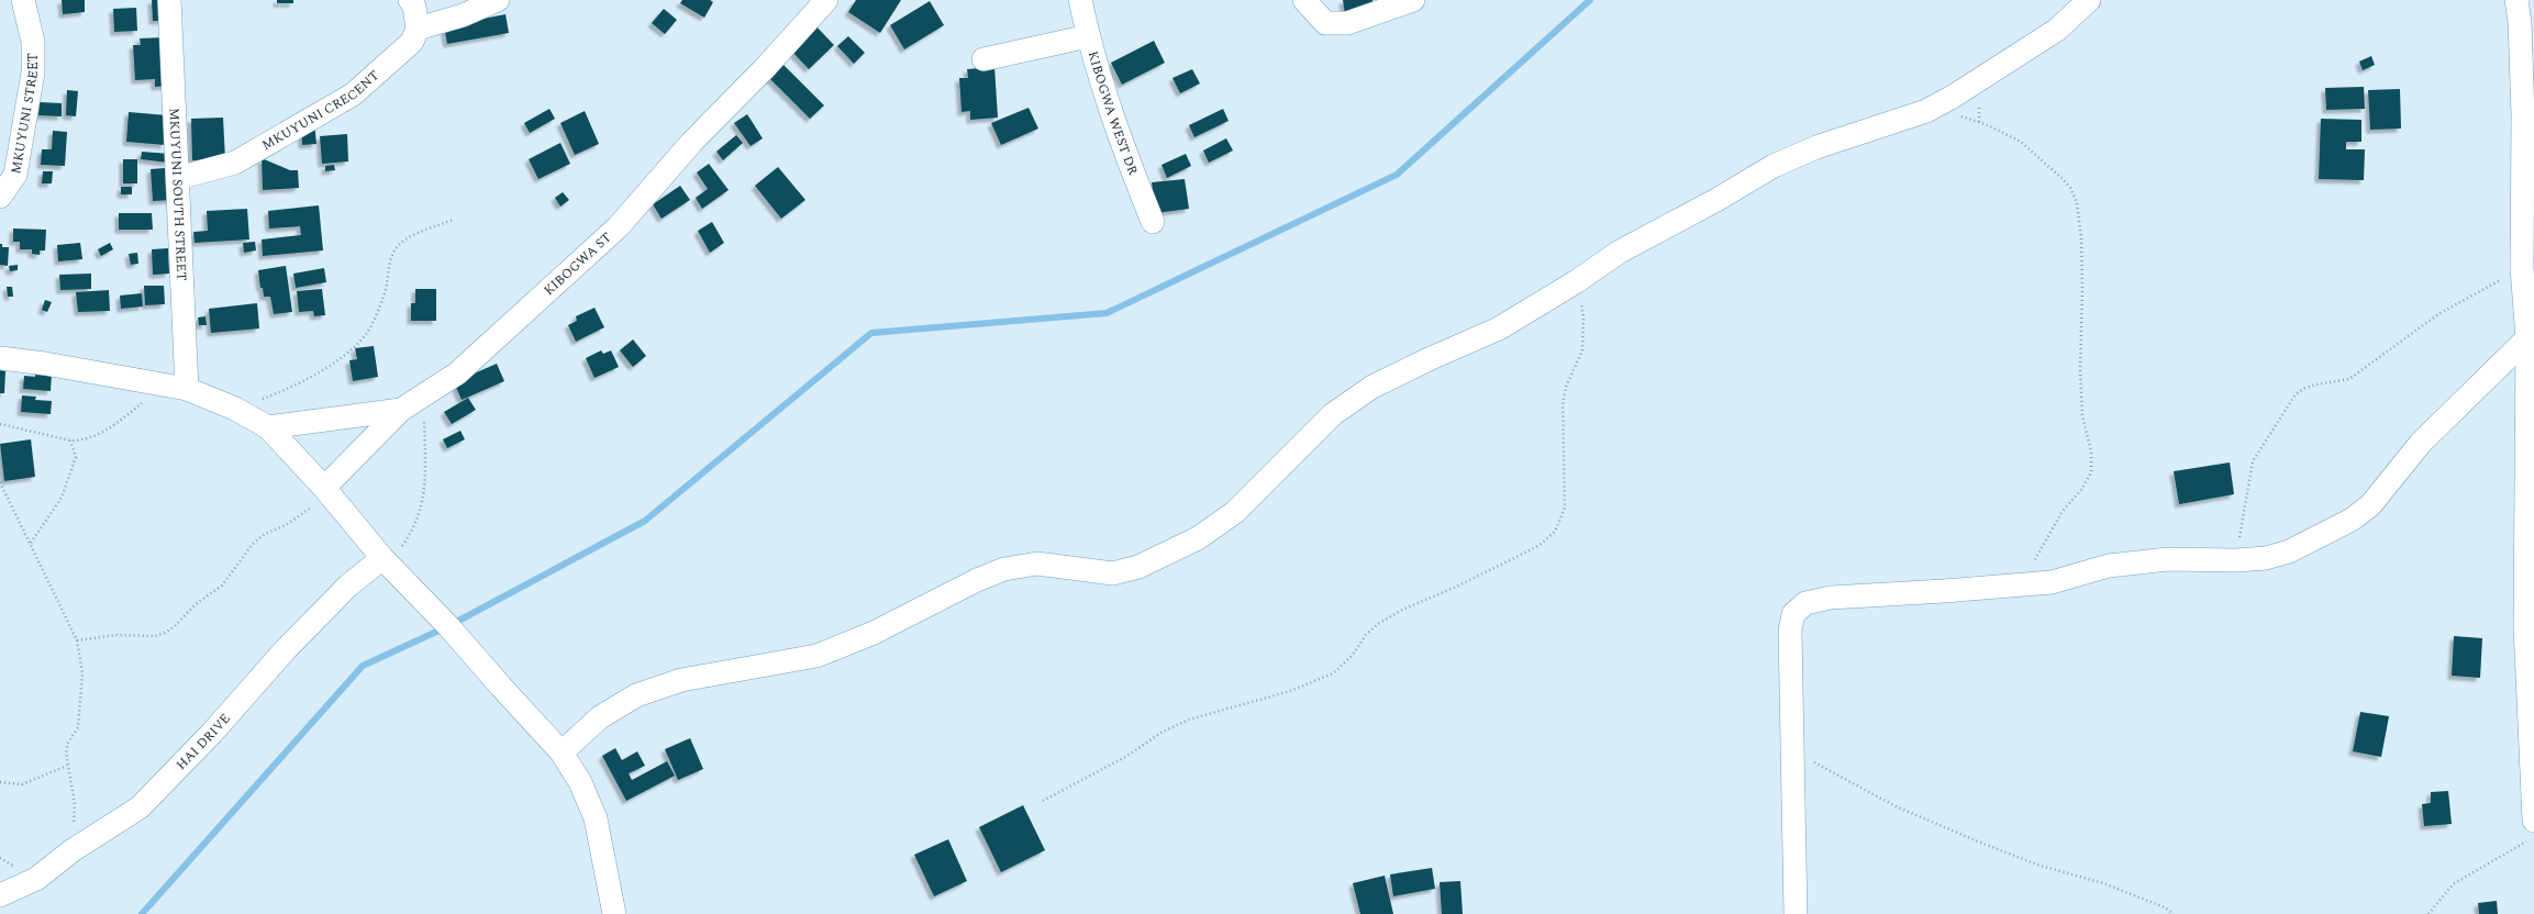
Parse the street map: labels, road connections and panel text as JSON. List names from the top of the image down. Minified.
{"streets":{"street":["MKUYUNI CRECENT","KIBOGWA WEST DR","MKUYUNI STREET","MKUYUNI SOUTH STREET","KIBOGWA ST","HAI DRIVE"]},"crossings":[["MKUYUNI CRECENT","MKUYUNI SOUTH STREET"]]}
